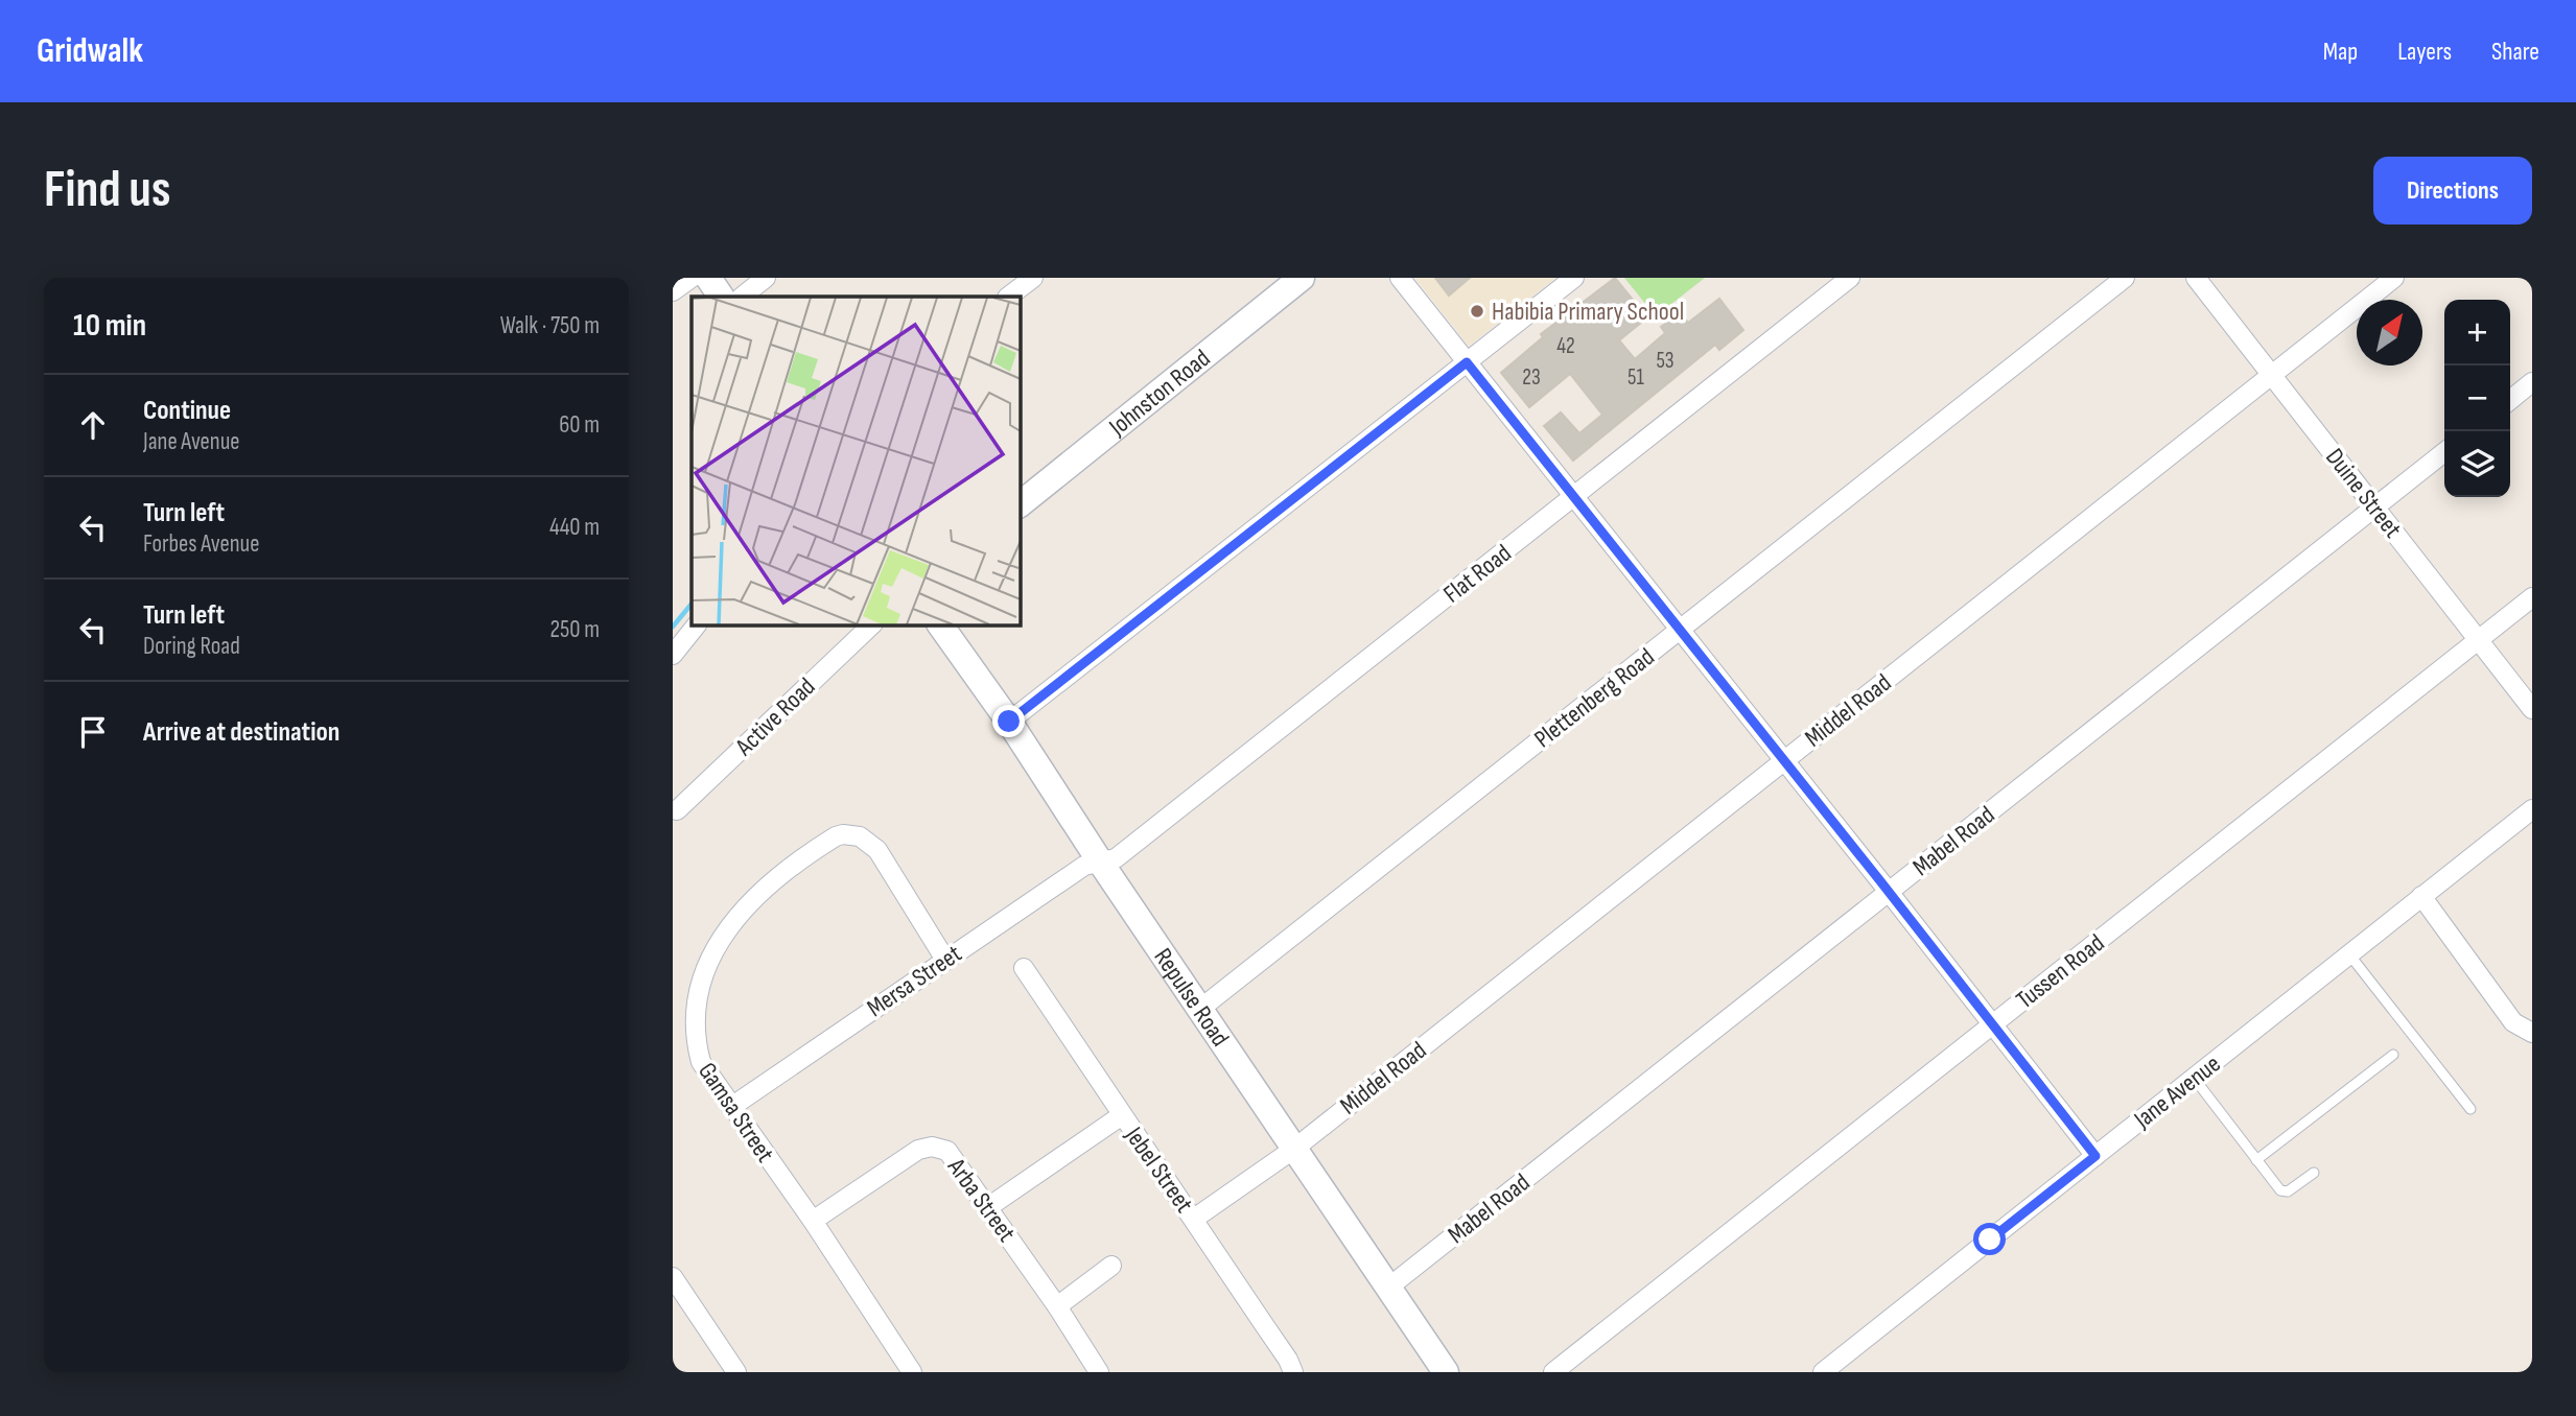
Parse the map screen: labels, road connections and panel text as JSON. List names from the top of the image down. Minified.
{"streets":{"street":["Johnston Road","Duine Street","Flat Road","Plettenberg Road","Middel Road","Active Road","Mabel Road","Tussen Road","Mersa Street","Repulse Road","Jane Avenue","Gamsa Street","Jebel Street","Arba Street"]},"crossings":[["Duine Street","Middel Road"],["Duine Street","Mabel Road"],["Duine Street","Tussen Road"],["Flat Road","Mersa Street"],["Flat Road","Repulse Road"],["Plettenberg Road","Repulse Road"],["Middel Road","Repulse Road"],["Middel Road","Jebel Street"],["Mabel Road","Repulse Road"],["Mersa Street","Repulse Road"],["Mersa Street","Gamsa Street"],["Gamsa Street","Arba Street"]],"places":["Habibia Primary School"],"house_numbers":["42","53","23","51"],"north":"top right","page":{"header":"Gridwalk","nav":["Map","Layers","Share"],"buttons":"Directions","title":"Find us","heading":["10 min","Walk · 750 m"],"map_buttons":["+","−"],"list":[["Continue","Jane Avenue","60 m"],["Turn left","Forbes Avenue","440 m"],["Turn left","Doring Road","250 m"],"Arrive at destination"]}}
